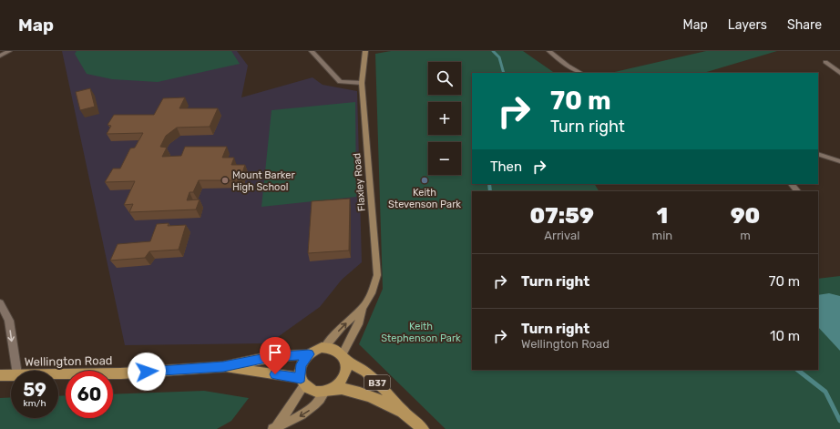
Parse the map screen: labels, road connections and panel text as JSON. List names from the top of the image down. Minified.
{"streets":{"main road":["Flaxley Road","Wellington Road","B37"]},"crossings":[["Flaxley Road","Wellington Road"],["Flaxley Road","B37"],["Wellington Road","B37"]],"parks":["Keith Stephenson Park"],"places":["Mount Barker High School","Keith Stevenson Park"],"page":{"header":"Map","nav":["Map","Layers","Share"],"map_buttons":["+","−"],"turn":["70 m","Turn right"],"then":"Then","eta":["07:59","Arrival","1","min","90","m"],"list":[{"name":"Turn right","value":"70 m"},{"name":"Turn right","note":"Wellington Road","value":"10 m"}],"speed":"59 km/h","limit":"60"}}
